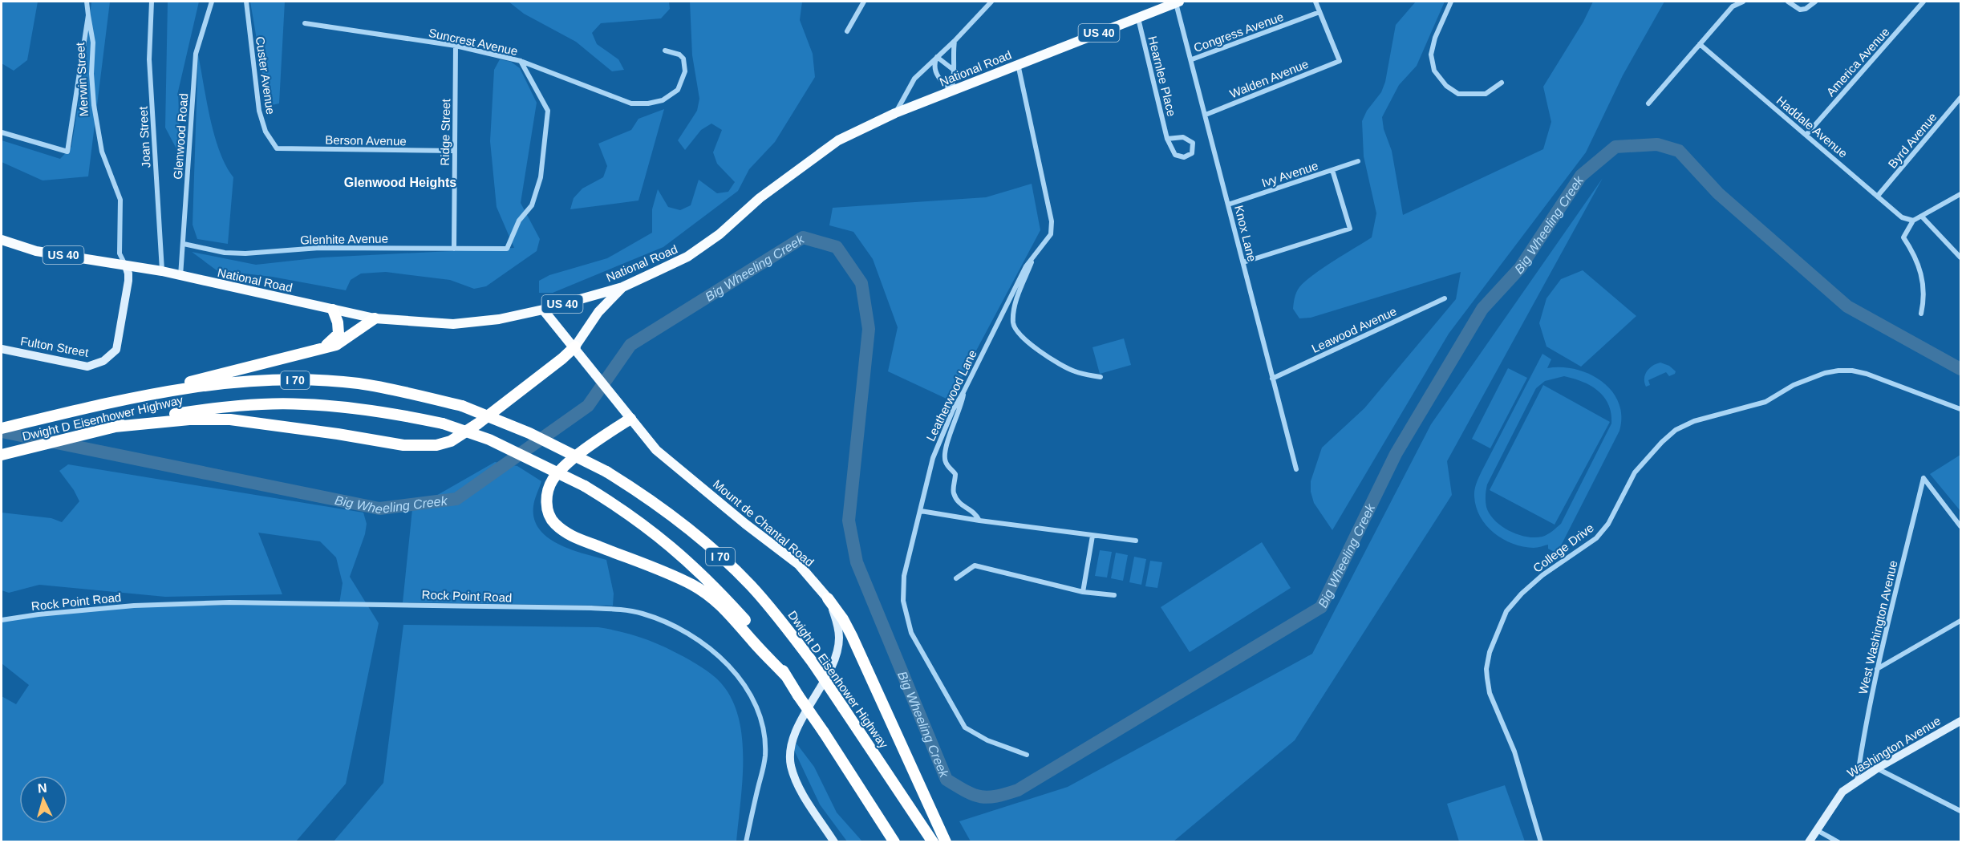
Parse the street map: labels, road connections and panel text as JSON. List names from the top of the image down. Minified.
{"streets":{"highway":["I 70","Dwight D Eisenhower Highway"],"main road":["US 40","National Road","Mount de Chantal Road"],"street":["Congress Avenue","Suncrest Avenue","America Avenue","Custer Avenue","Hearnlee Place","Walden Avenue","Merwin Street","Haddale Avenue","Ridge Street","Glenwood Road","Joan Street","Berson Avenue","Byrd Avenue","Ivy Avenue","Knox Lane","Glenhite Avenue","Leawood Avenue","Fulton Street","Leatherwood Lane","College Drive","Rock Point Road","West Washington Avenue","Washington Avenue"]},"crossings":[["Congress Avenue","Walden Avenue"],["Congress Avenue","Knox Lane"],["Suncrest Avenue","Ridge Street"],["Suncrest Avenue","Glenhite Avenue"],["America Avenue","Haddale Avenue"],["National Road","Hearnlee Place"],["National Road","Merwin Street"],["National Road","Glenwood Road"],["National Road","Joan Street"],["National Road","Knox Lane"],["National Road","Leatherwood Lane"],["National Road","Mount de Chantal Road"],["Custer Avenue","Berson Avenue"],["Walden Avenue","Knox Lane"],["Merwin Street","Fulton Street"],["Haddale Avenue","Byrd Avenue"],["Ridge Street","Berson Avenue"],["Ridge Street","Glenhite Avenue"],["Glenwood Road","Glenhite Avenue"],["Ivy Avenue","Knox Lane"],["Knox Lane","Leawood Avenue"],["West Washington Avenue","Washington Avenue"]],"districts":["Glenwood Heights"],"water":["Big Wheeling Creek"],"north":"top"}
